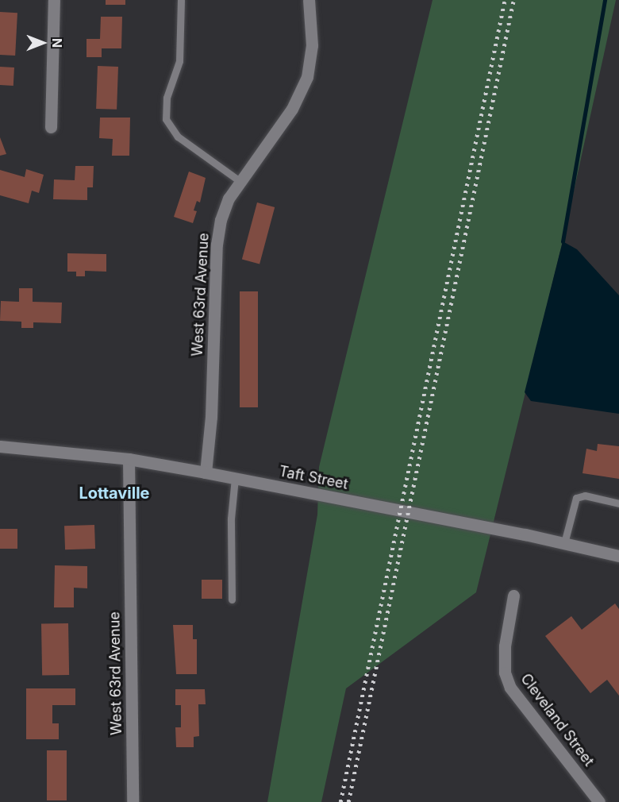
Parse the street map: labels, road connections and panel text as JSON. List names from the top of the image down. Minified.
{"streets":{"street":["West 63rd Avenue","Taft Street","Cleveland Street"]},"crossings":[["West 63rd Avenue","Taft Street"]],"districts":["Lottaville"],"north":"right"}
